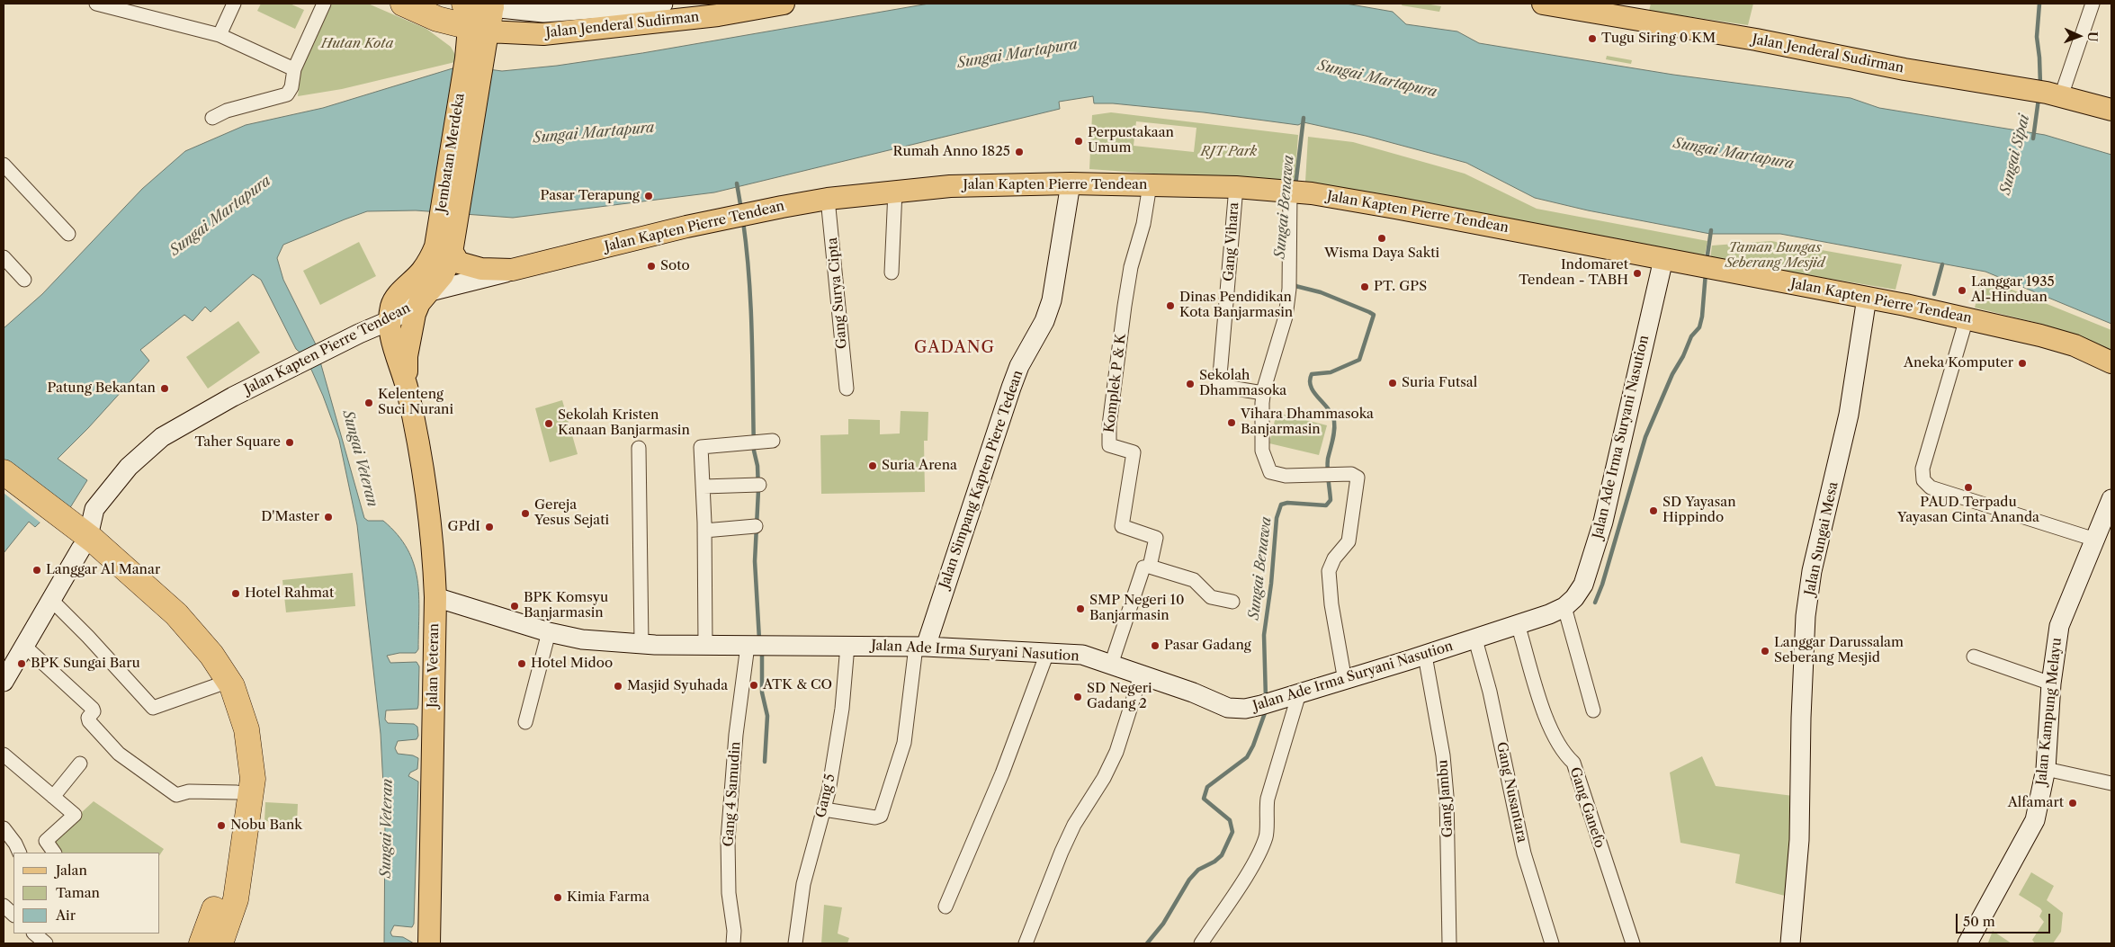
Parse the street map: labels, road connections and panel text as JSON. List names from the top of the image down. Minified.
{"streets":{"main road":["Jalan Jenderal Sudirman","Jembatan Merdeka","Jalan Kapten Pierre Tendean","Jalan Veteran"],"street":["Gang Vihara","Gang Surya Cipta","Komplek P & K","Jalan Ade Irma Suryani Nasution","Jalan Simpang Kapten Piere Tedean","Jalan Sungai Mesa","Jalan Kampung Melayu","Gang Nusantara","Gang 4 Samudin","Gang 5","Gang Jambu","Gang Ganefo"]},"crossings":[["Jalan Jenderal Sudirman","Jembatan Merdeka"],["Jalan Kapten Pierre Tendean","Gang Vihara"],["Jalan Kapten Pierre Tendean","Gang Surya Cipta"],["Jalan Kapten Pierre Tendean","Komplek P & K"],["Jalan Kapten Pierre Tendean","Jalan Ade Irma Suryani Nasution"],["Jalan Kapten Pierre Tendean","Jalan Simpang Kapten Piere Tedean"],["Jalan Kapten Pierre Tendean","Jalan Sungai Mesa"],["Jalan Ade Irma Suryani Nasution","Jalan Simpang Kapten Piere Tedean"],["Jalan Ade Irma Suryani Nasution","Jalan Veteran"],["Jalan Ade Irma Suryani Nasution","Gang Nusantara"],["Jalan Ade Irma Suryani Nasution","Gang 4 Samudin"],["Jalan Ade Irma Suryani Nasution","Gang 5"],["Jalan Ade Irma Suryani Nasution","Gang Jambu"],["Jalan Ade Irma Suryani Nasution","Gang Ganefo"]],"districts":["GADANG"],"water":["Sungai Martapura","Sungai Sipai","Sungai Benawa","Sungai Veteran"],"parks":["Hutan Kota","RJT Park","Taman Bungas Seberang Mesjid"],"places":["Tugu Siring 0 KM","Perpustakaan Umum","Rumah Anno 1825","Pasar Terapung","Wisma Daya Sakti","Soto","Indomaret Tendean - TABH","PT. GPS","Langgar 1935 Al-Hinduan","Dinas Pendidikan Kota Banjarmasin","Aneka Komputer","Suria Futsal","Sekolah Dhammasoka","Patung Bekantan","Kelenteng Suci Nurani","Vihara Dhammasoka Banjarmasin","Sekolah Kristen Kanaan Banjarmasin","Taher Square","Suria Arena","PAUD Terpadu Yayasan Cinta Ananda","SD Yayasan Hippindo","Gereja Yesus Sejati","D'Master","GPdI","Langgar Al Manar","Hotel Rahmat","BPK Komsyu Banjarmasin","SMP Negeri 10 Banjarmasin","Pasar Gadang","Langgar Darussalam Seberang Mesjid","BPK Sungai Baru","Hotel Midoo","ATK & CO","Masjid Syuhada","SD Negeri Gadang 2","Alfamart","Nobu Bank","Kimia Farma"],"legend":["Jalan","Taman","Air"],"scale_bar":"50 m","north":"right"}
